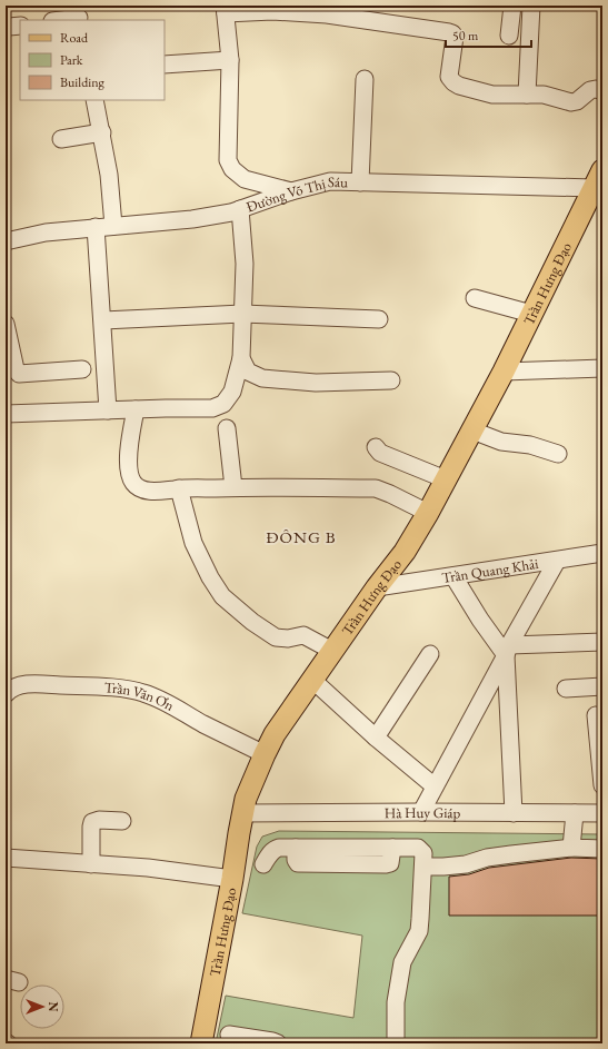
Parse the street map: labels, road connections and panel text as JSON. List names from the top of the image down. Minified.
{"streets":{"main road":["Trần Hưng Đạo"],"street":["Đường Võ Thị Sáu","Trần Quang Khải","Trần Văn Ơn","Hà Huy Giáp"]},"crossings":[["Đường Võ Thị Sáu","Trần Hưng Đạo"],["Trần Hưng Đạo","Trần Quang Khải"],["Trần Hưng Đạo","Trần Văn Ơn"],["Trần Hưng Đạo","Hà Huy Giáp"]],"districts":["ĐÔNG B"],"legend":["Road","Park","Building"],"scale_bar":"50 m","north":"right"}
